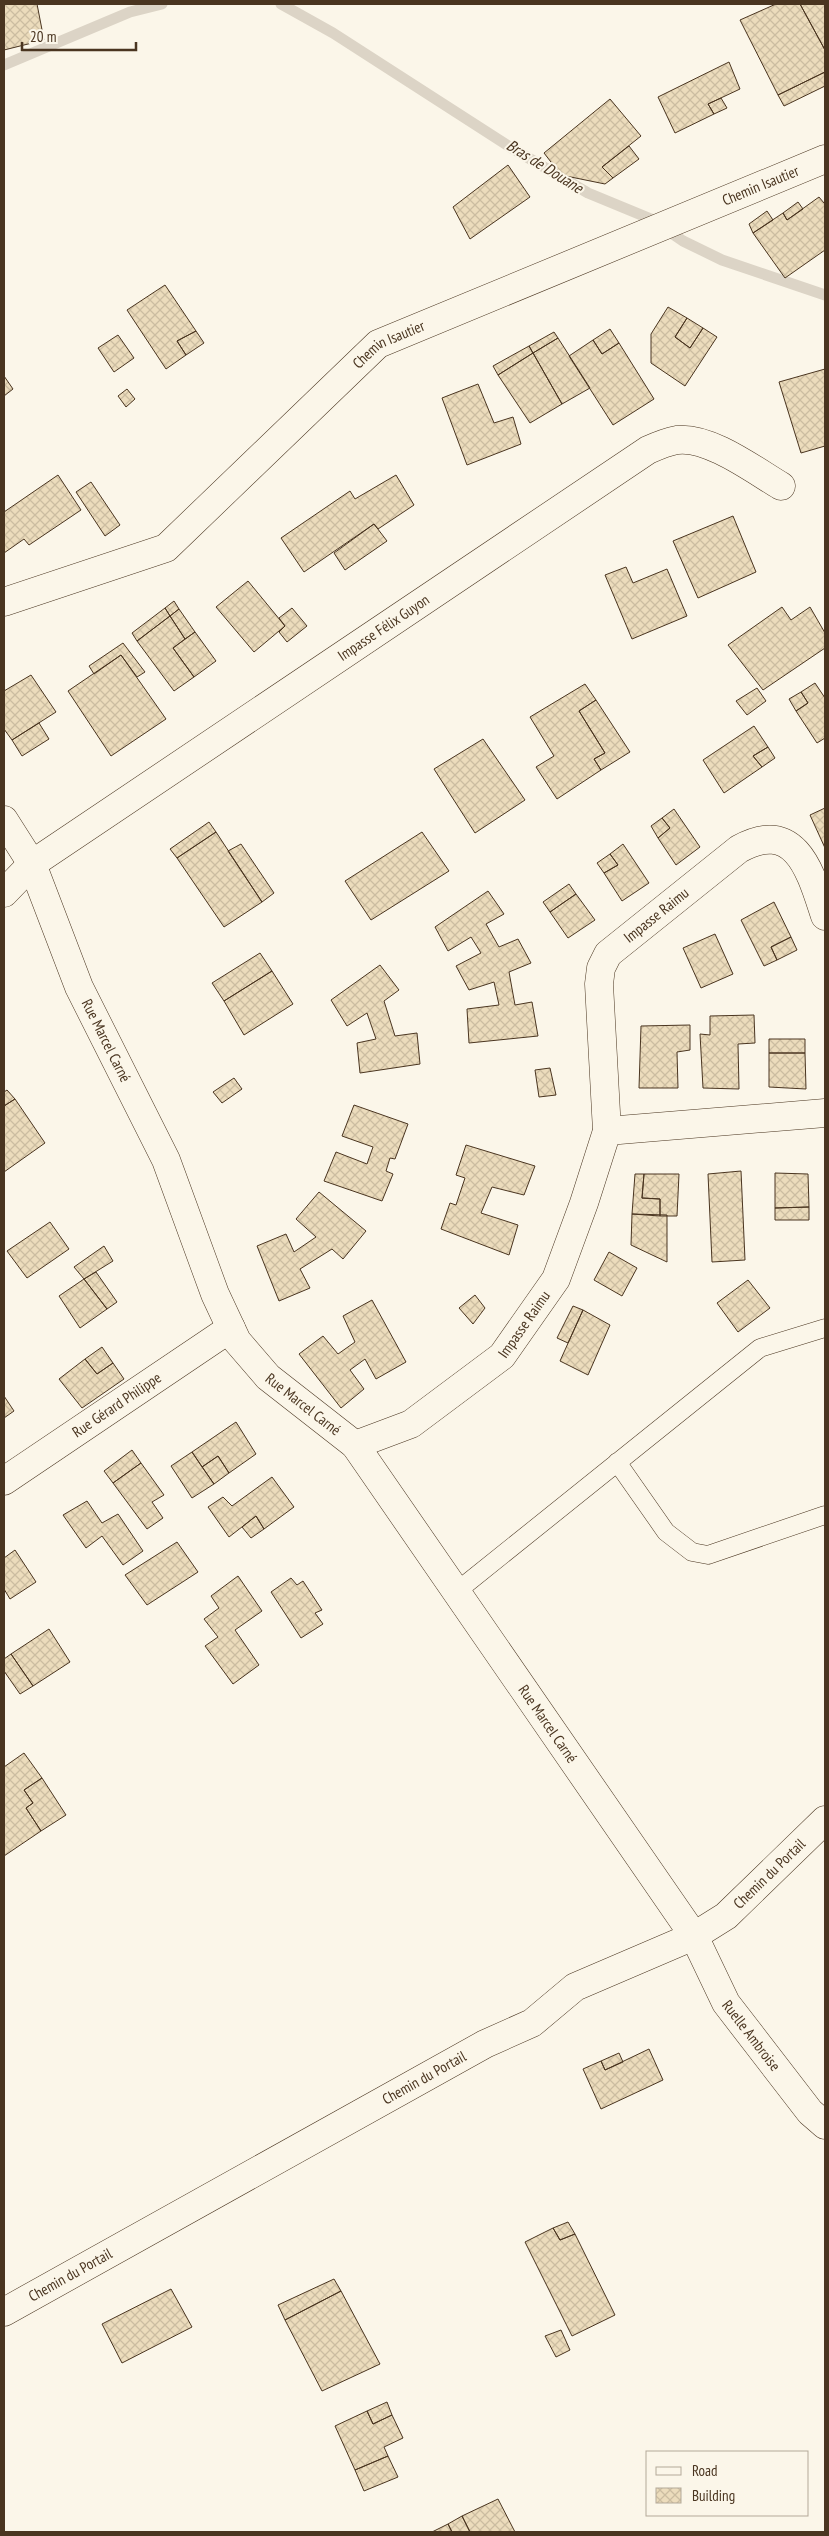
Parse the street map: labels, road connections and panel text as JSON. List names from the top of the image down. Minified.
{"streets":{"street":["Chemin Isautier","Impasse Félix Guyon","Impasse Raimu","Rue Marcel Carné","Rue Gérard Philippe","Chemin du Portail","Ruelle Ambroise"]},"crossings":[["Impasse Félix Guyon","Rue Marcel Carné"],["Impasse Raimu","Rue Marcel Carné"],["Rue Marcel Carné","Rue Gérard Philippe"],["Rue Marcel Carné","Chemin du Portail"],["Rue Marcel Carné","Ruelle Ambroise"],["Chemin du Portail","Ruelle Ambroise"]],"water":["Bras de Douane"],"legend":["Road","Building"],"scale_bar":"20 m"}
